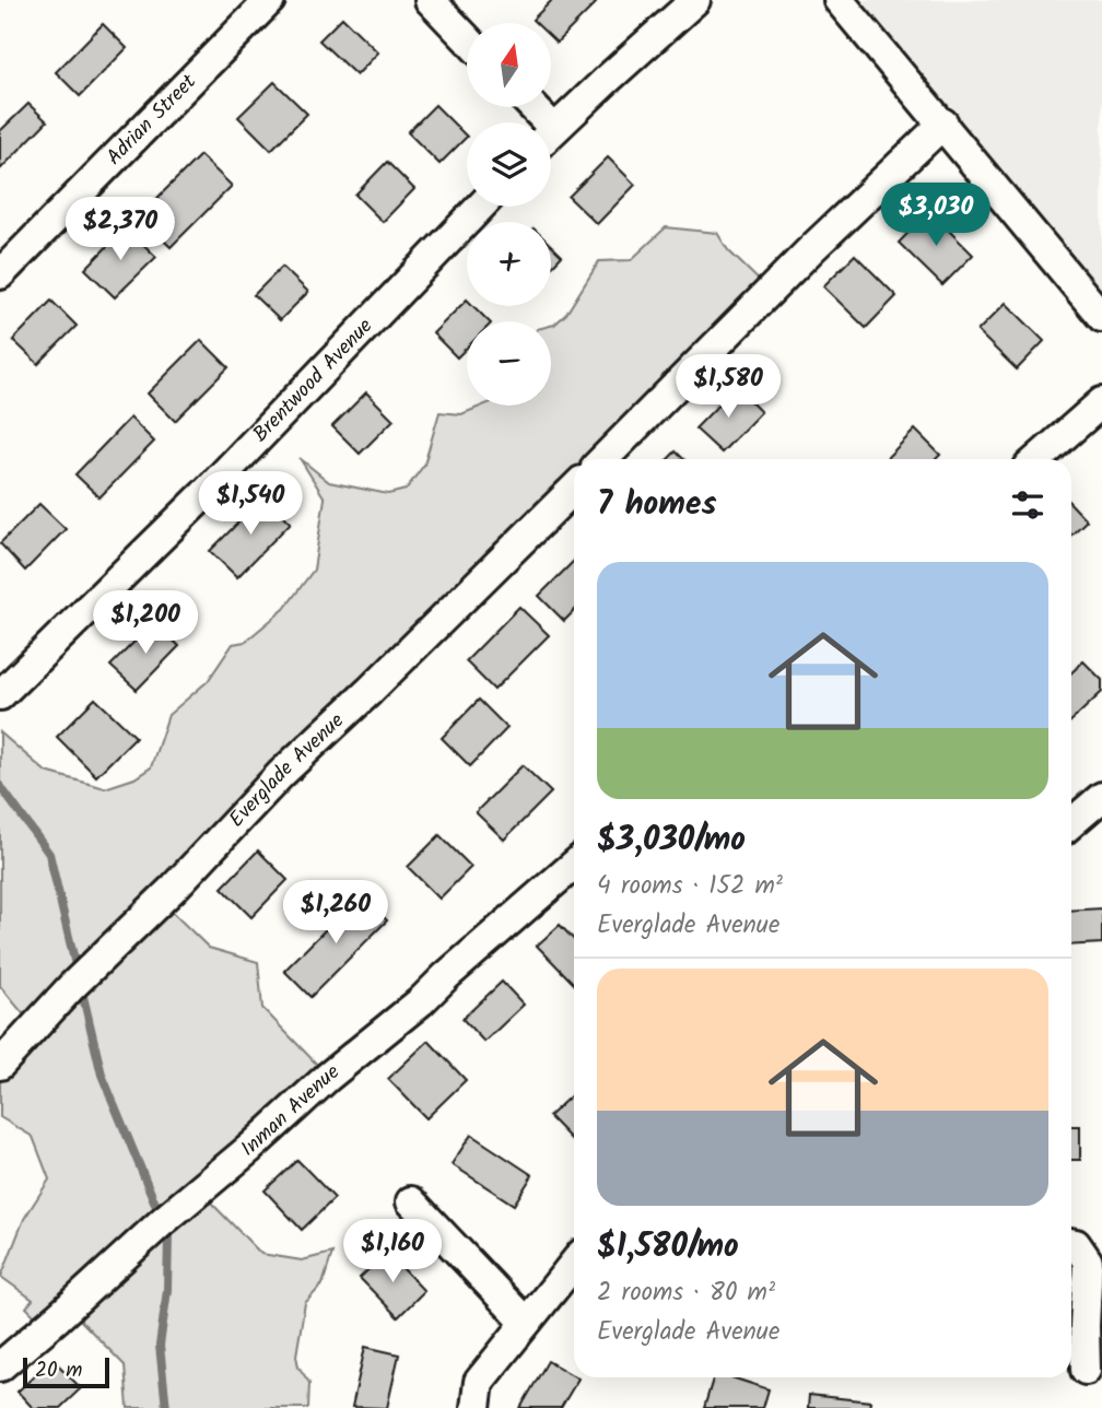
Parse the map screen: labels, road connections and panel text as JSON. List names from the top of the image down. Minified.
{"streets":{"street":["Adrian Street","Brentwood Avenue","Everglade Avenue","Inman Avenue"]},"scale_bar":"20 m","north":"top","page":{"map_buttons":["+","−"],"price":["$3,030","$2,370","$1,580","$1,540","$1,200","$1,260","$1,160"],"heading":"7 homes","list":[{"name":"$3,030/mo","note":"4 rooms · 152 m² · Everglade Avenue"},{"name":"$1,580/mo","note":"2 rooms · 80 m² · Everglade Avenue"}],"scale":"20 m"}}
